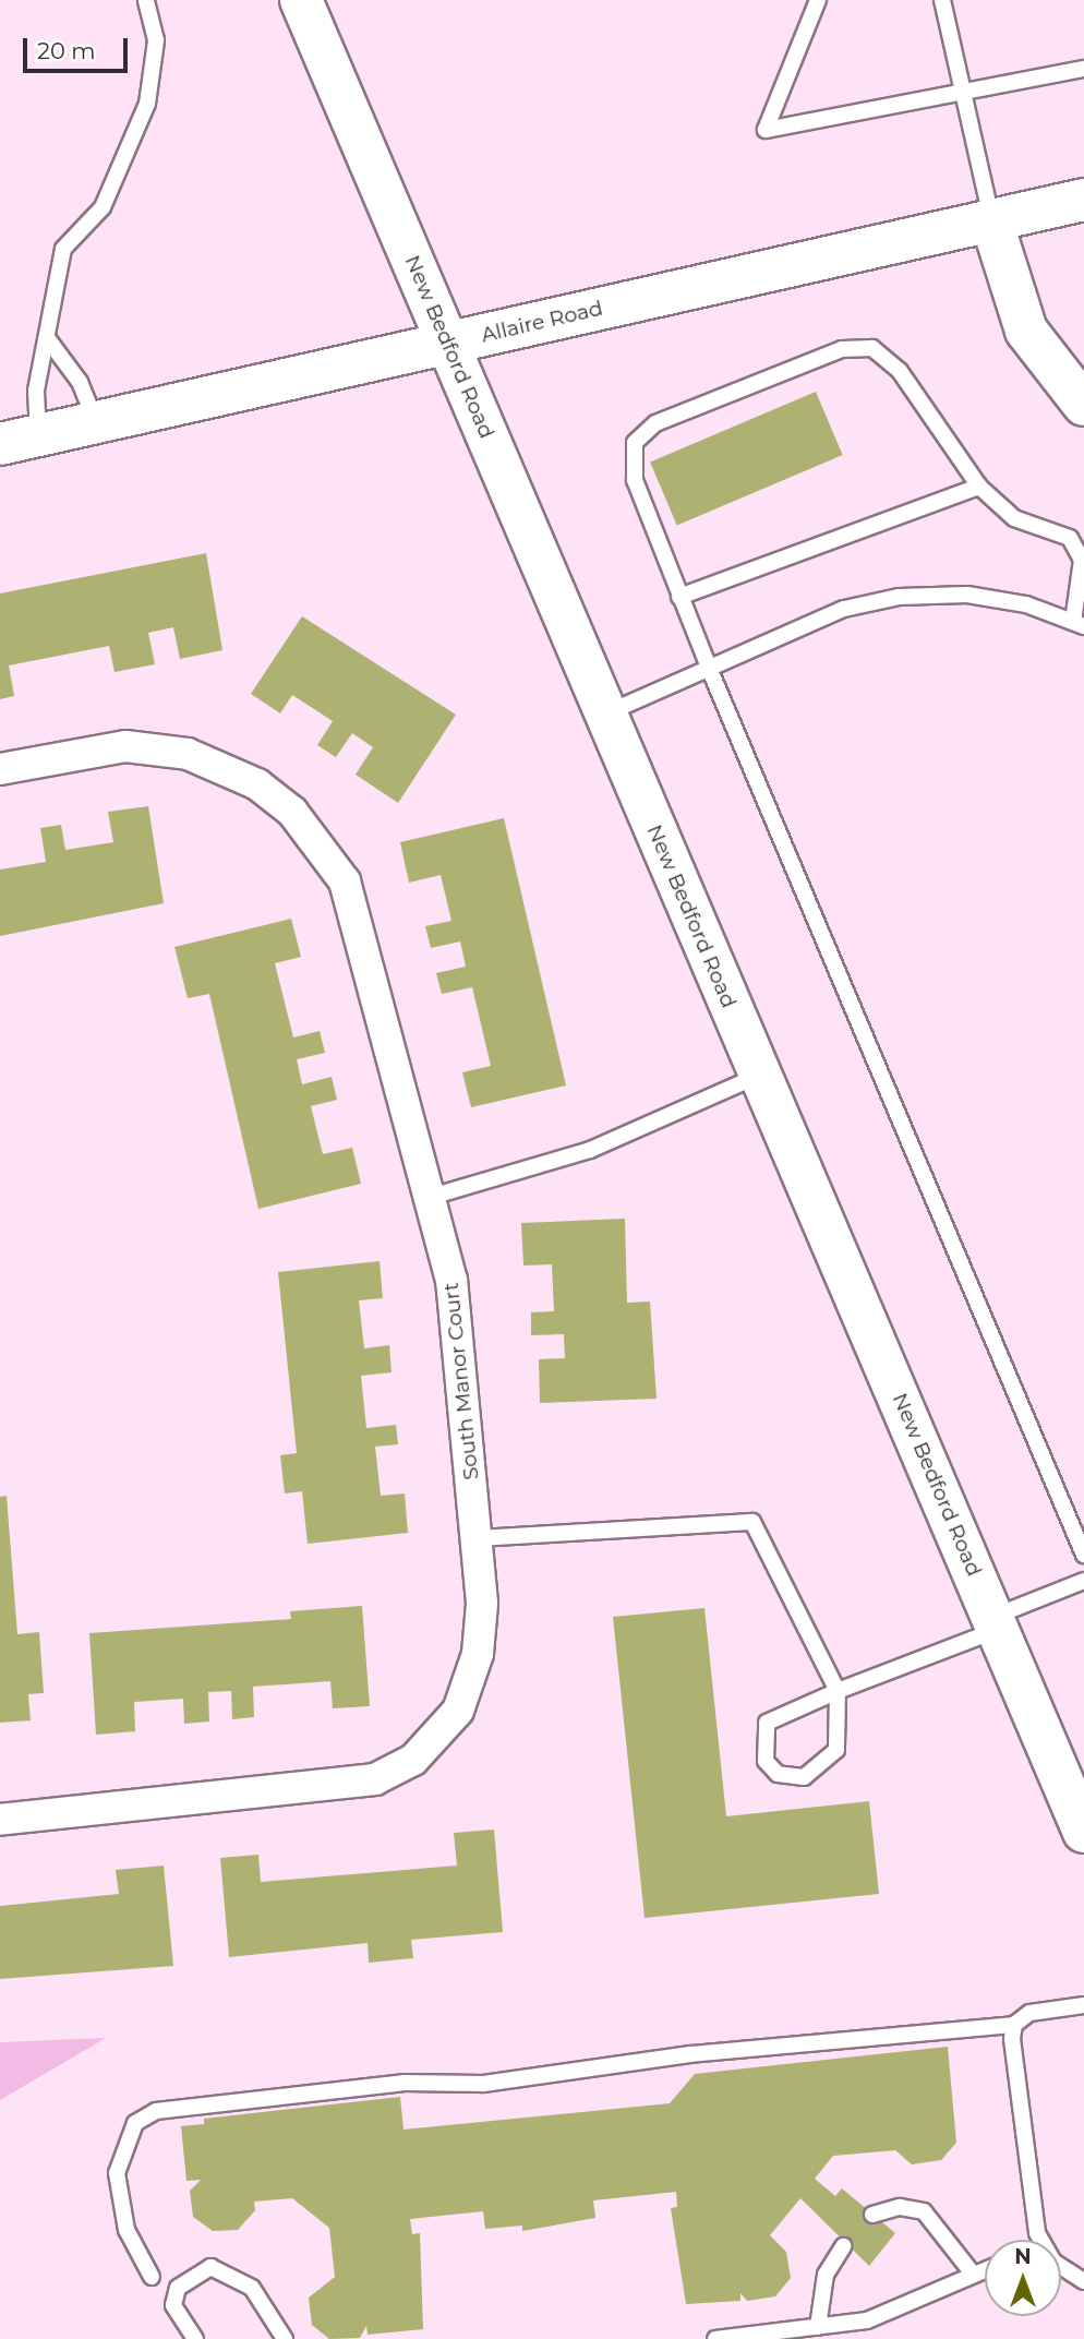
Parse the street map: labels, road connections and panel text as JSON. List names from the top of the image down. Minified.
{"streets":{"street":["Allaire Road","New Bedford Road","South Manor Court"]},"crossings":[["Allaire Road","New Bedford Road"]],"scale_bar":"20 m","north":"top"}
